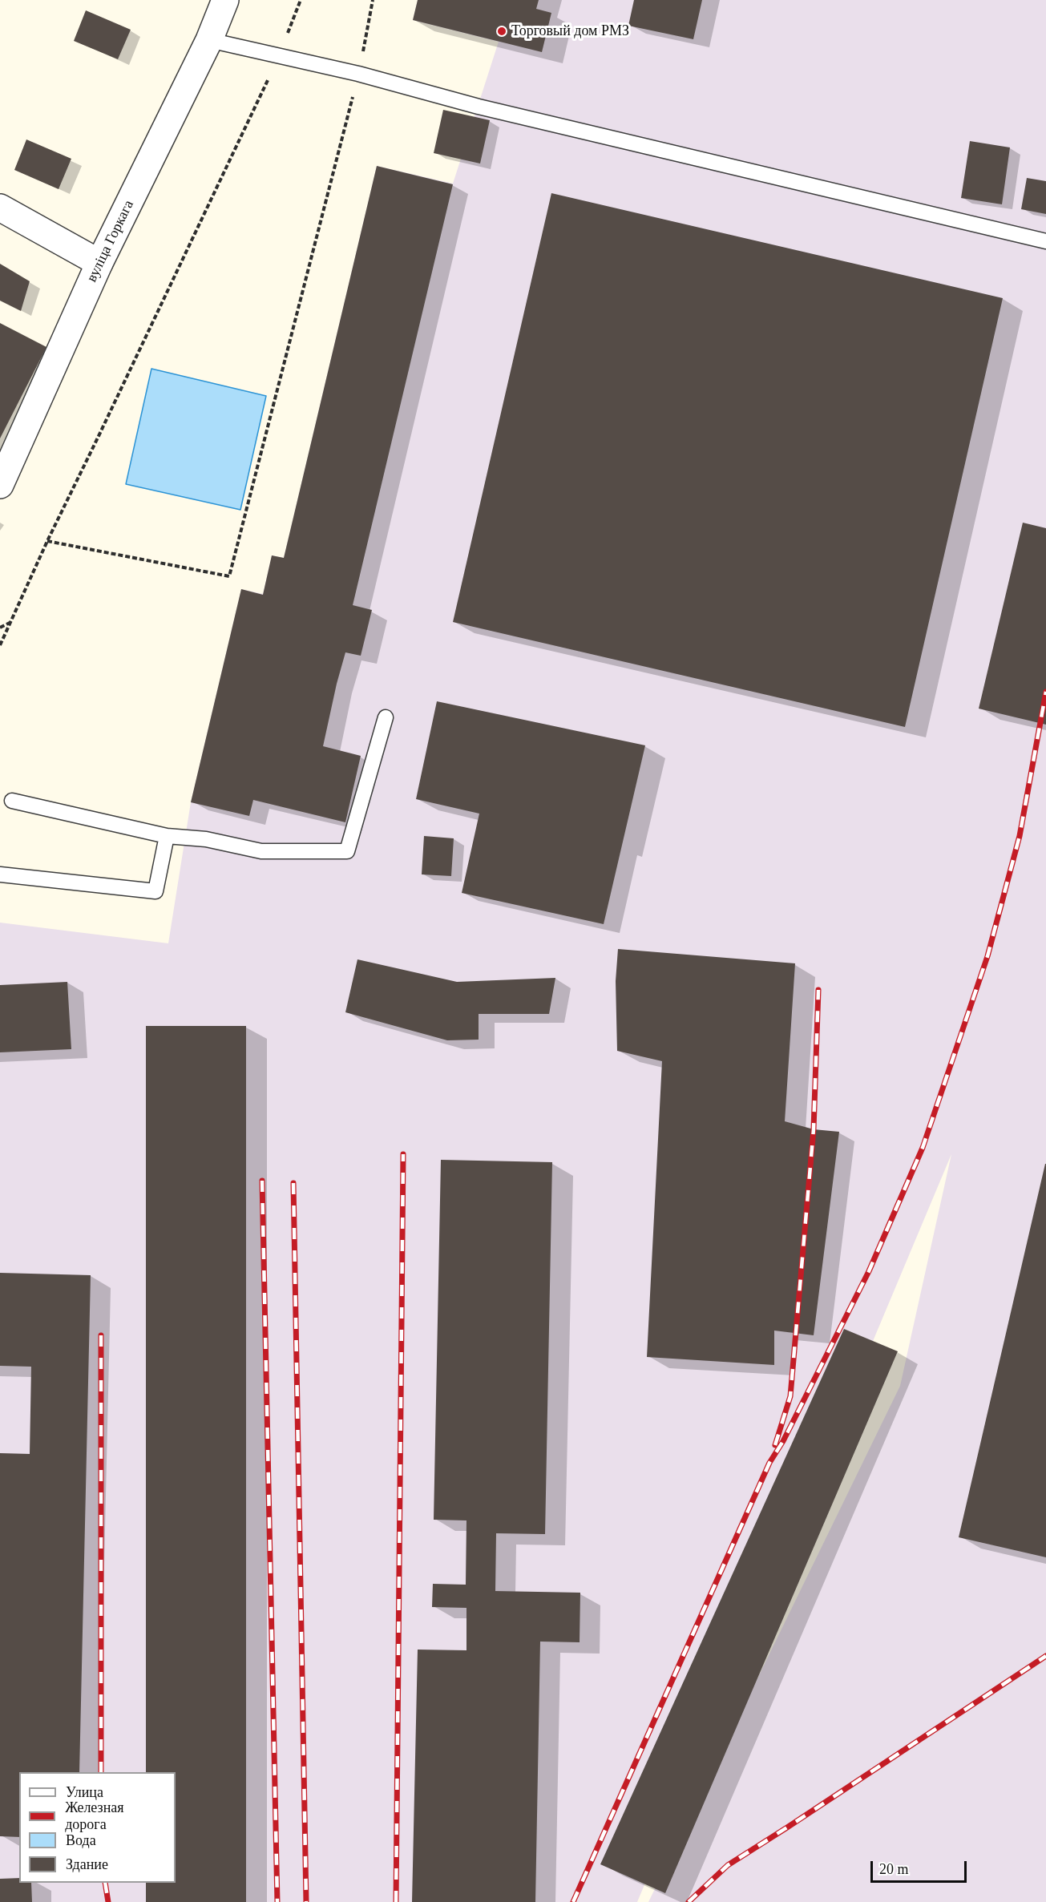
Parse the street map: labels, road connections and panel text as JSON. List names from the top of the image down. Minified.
{"streets":{"street":["вуліца Горкага"]},"places":["Торговый дом РМЗ"],"legend":["Улица","Железная дорога","Вода","Здание"],"scale_bar":"20 m"}
